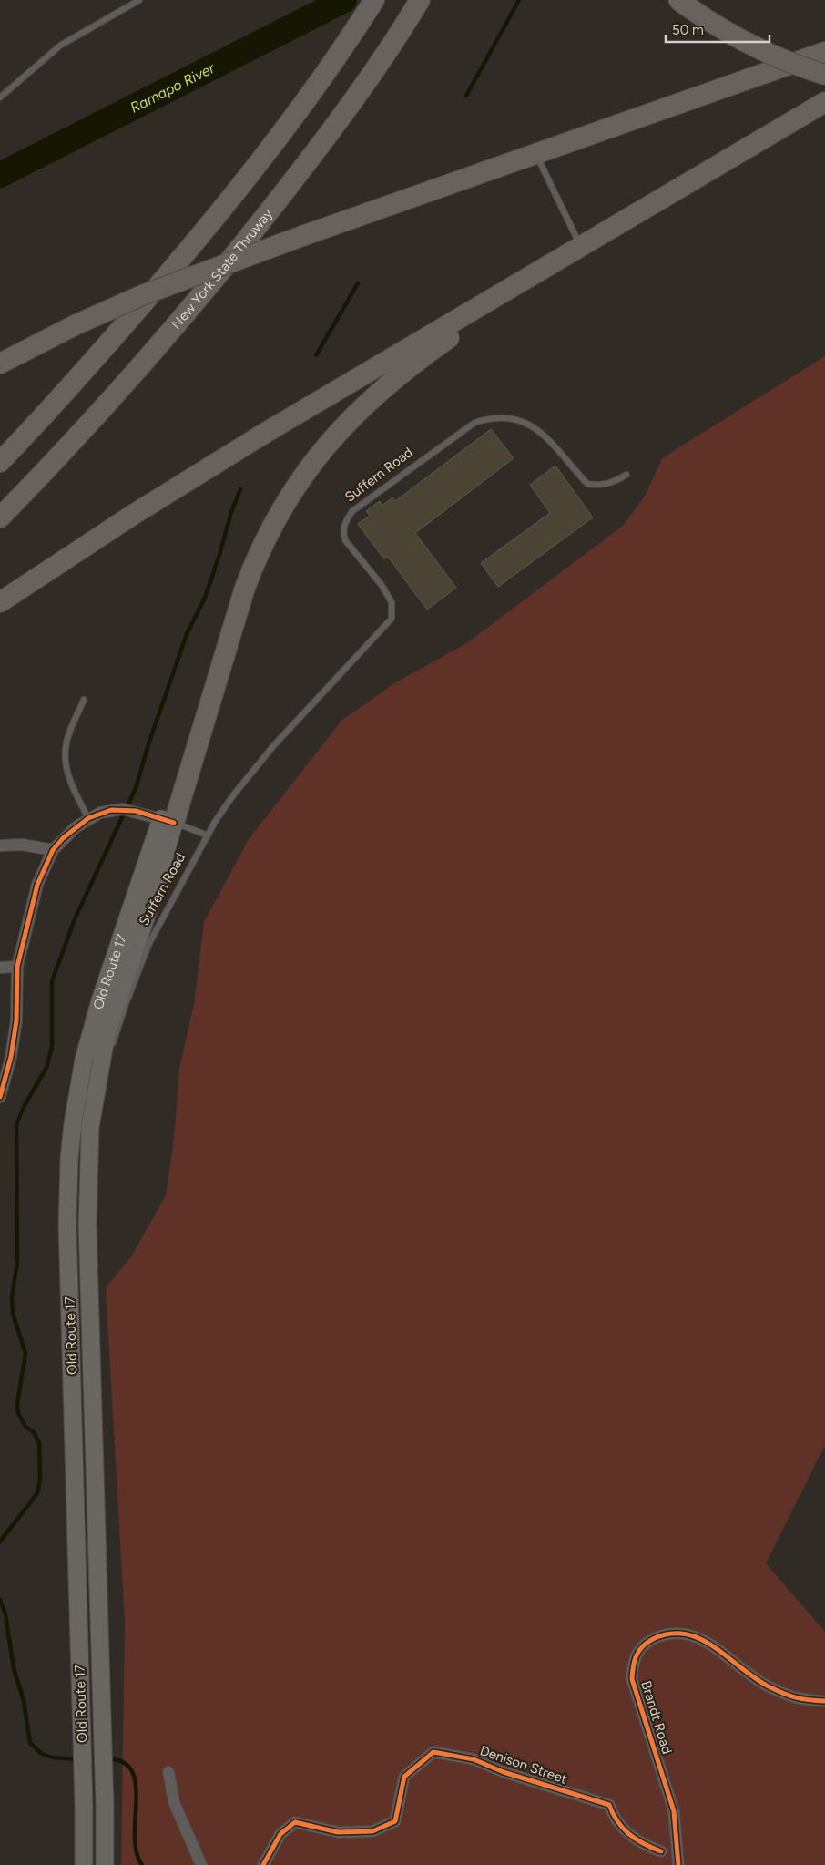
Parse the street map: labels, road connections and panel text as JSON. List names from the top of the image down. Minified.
{"streets":{"highway":["New York State Thruway"],"main road":["Old Route 17"],"street":["Brandt Road","Denison Street"],"lane":["Suffern Road"]},"crossings":[["Suffern Road","Old Route 17"]],"water":["Ramapo River"],"scale_bar":"50 m"}
